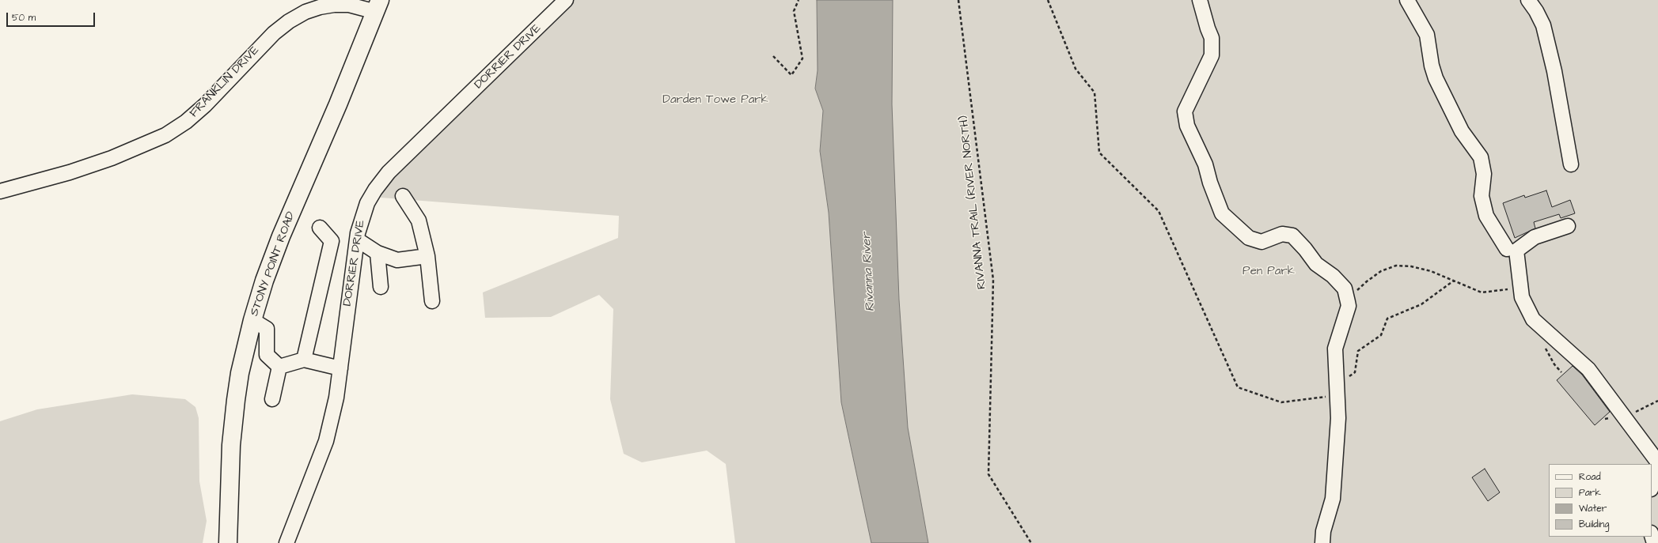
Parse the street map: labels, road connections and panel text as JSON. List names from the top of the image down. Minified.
{"streets":{"main road":["STONY POINT ROAD"],"street":["DORRIER DRIVE","FRANKLIN DRIVE"],"path":["RIVANNA TRAIL (RIVER NORTH)"]},"crossings":[["FRANKLIN DRIVE","STONY POINT ROAD"]],"water":["Rivanna River"],"parks":["Darden Towe Park","Pen Park"],"legend":["Road","Park","Water","Building"],"scale_bar":"50 m"}
